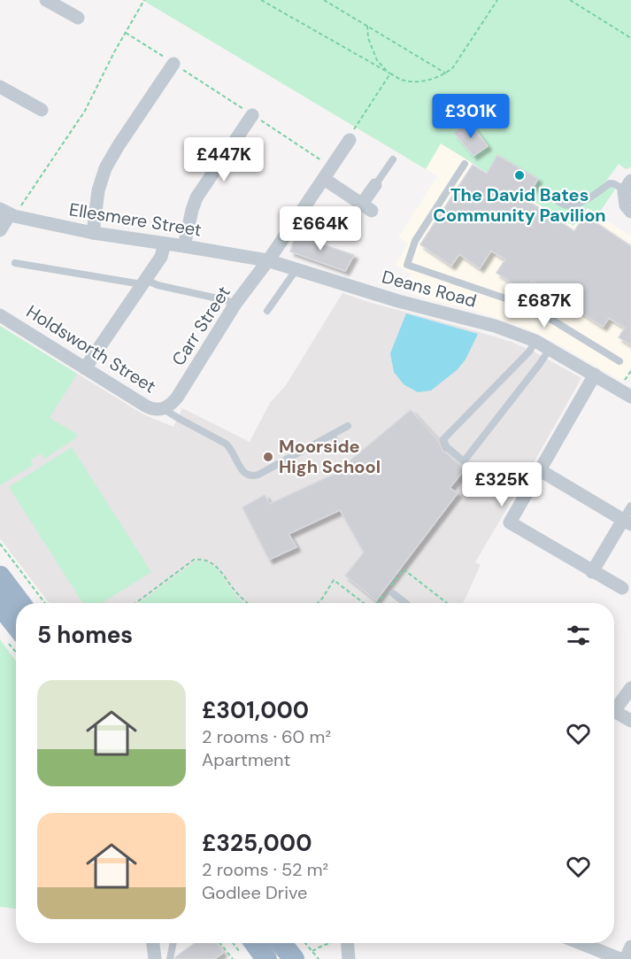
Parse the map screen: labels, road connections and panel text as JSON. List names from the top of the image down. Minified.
{"streets":{"street":["Ellesmere Street","Deans Road","Carr Street","Holdsworth Street"]},"crossings":[["Ellesmere Street","Deans Road"],["Ellesmere Street","Carr Street"],["Deans Road","Carr Street"],["Carr Street","Holdsworth Street"]],"places":["The David Bates Community Pavilion","Moorside High School"],"page":{"price":["£301K","£447K","£664K","£687K","£325K"],"heading":"5 homes","list":[{"name":"£301,000","note":"2 rooms · 60 m² · Apartment"},{"name":"£325,000","note":"2 rooms · 52 m² · Godlee Drive"}]}}
